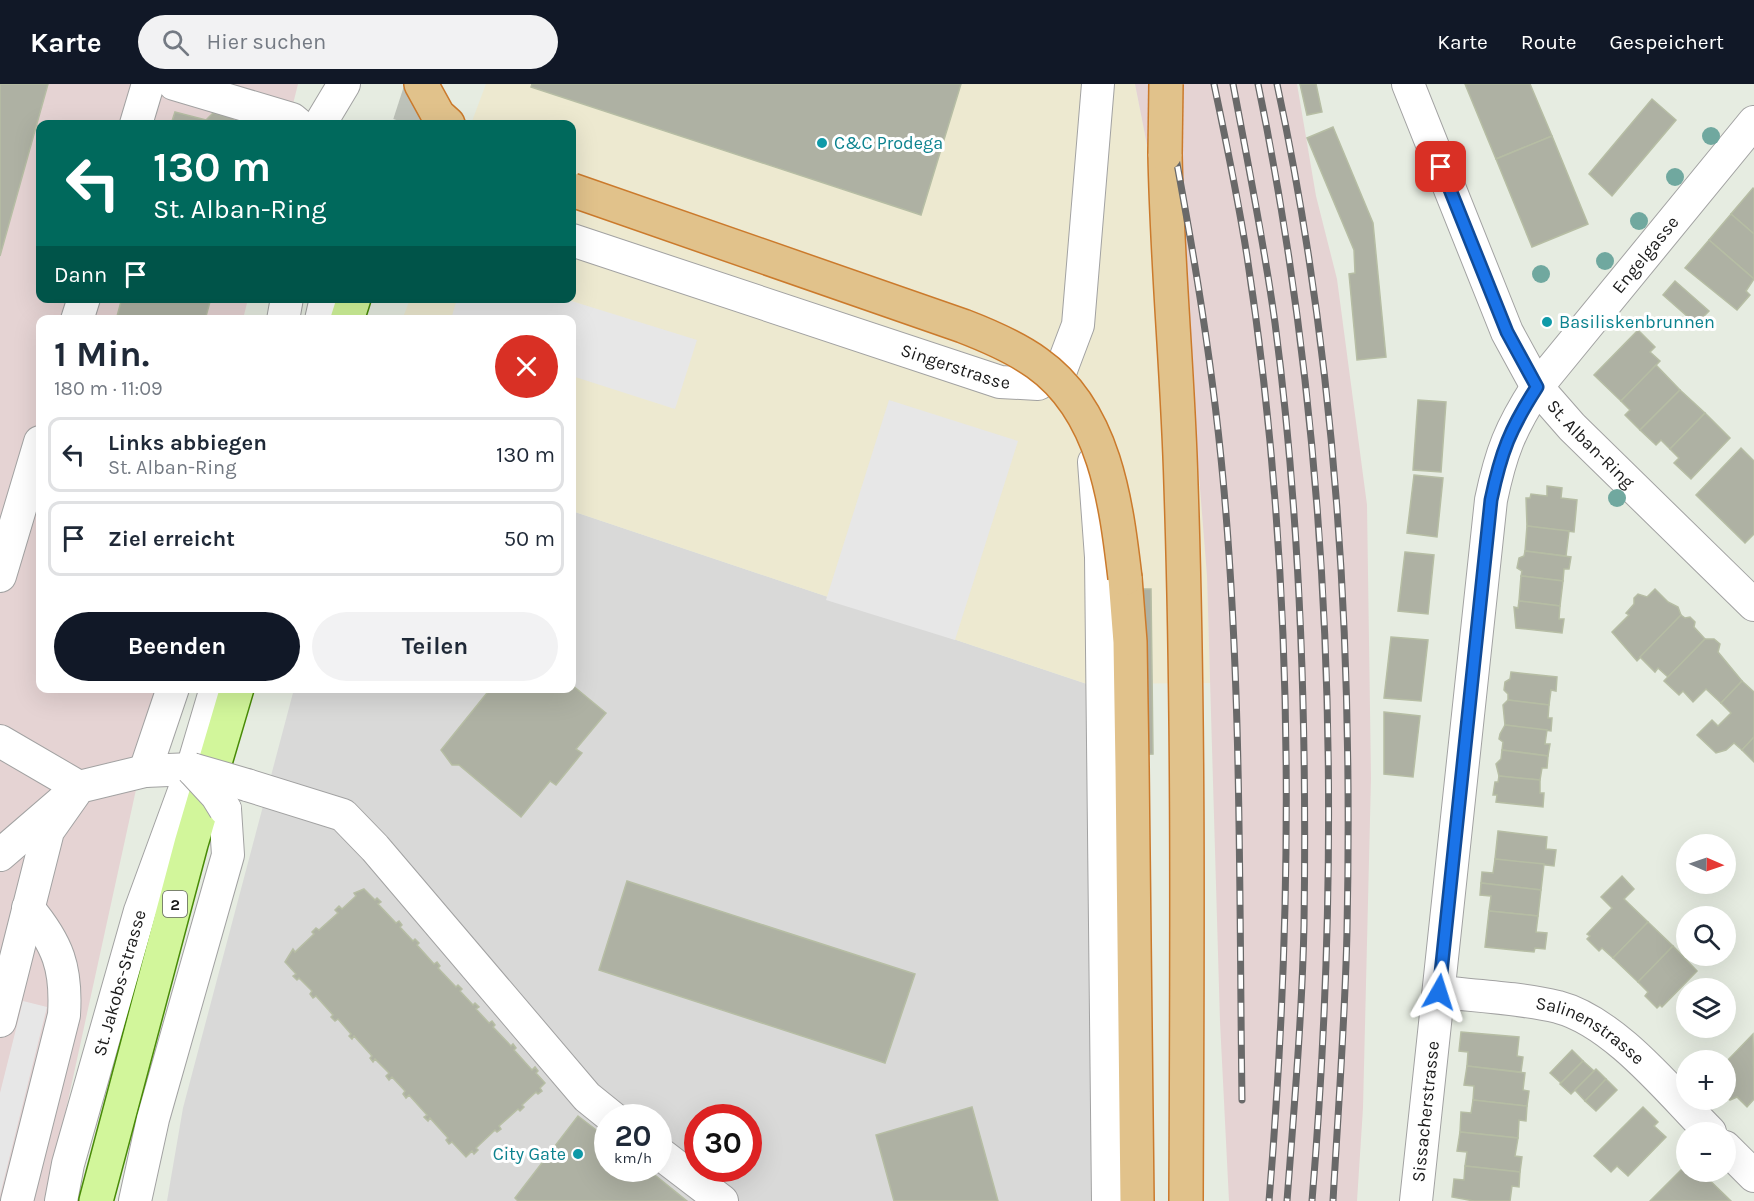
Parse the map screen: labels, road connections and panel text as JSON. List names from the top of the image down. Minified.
{"streets":{"main road":["2","St. Jakobs-Strasse"],"street":["Engelgasse","Singerstrasse","St. Alban-Ring","Salinenstrasse","Sissacherstrasse"]},"crossings":[["Engelgasse","St. Alban-Ring"],["Engelgasse","Sissacherstrasse"],["St. Alban-Ring","Sissacherstrasse"],["Salinenstrasse","Sissacherstrasse"]],"places":["C&C Prodega","Basiliskenbrunnen","City Gate"],"north":"right","page":{"header":"Karte","search":"Hier suchen","nav":["Karte","Route","Gespeichert"],"turn":["130 m","St. Alban-Ring"],"then":"Dann","heading":["1 Min.","180 m · 11:09"],"list":[{"name":"Links abbiegen","note":"St. Alban-Ring","value":"130 m"},{"name":"Ziel erreicht","value":"50 m"}],"buttons":["Beenden","Teilen"],"map_buttons":["+","−"],"speed":"20 km/h","limit":"30"}}
